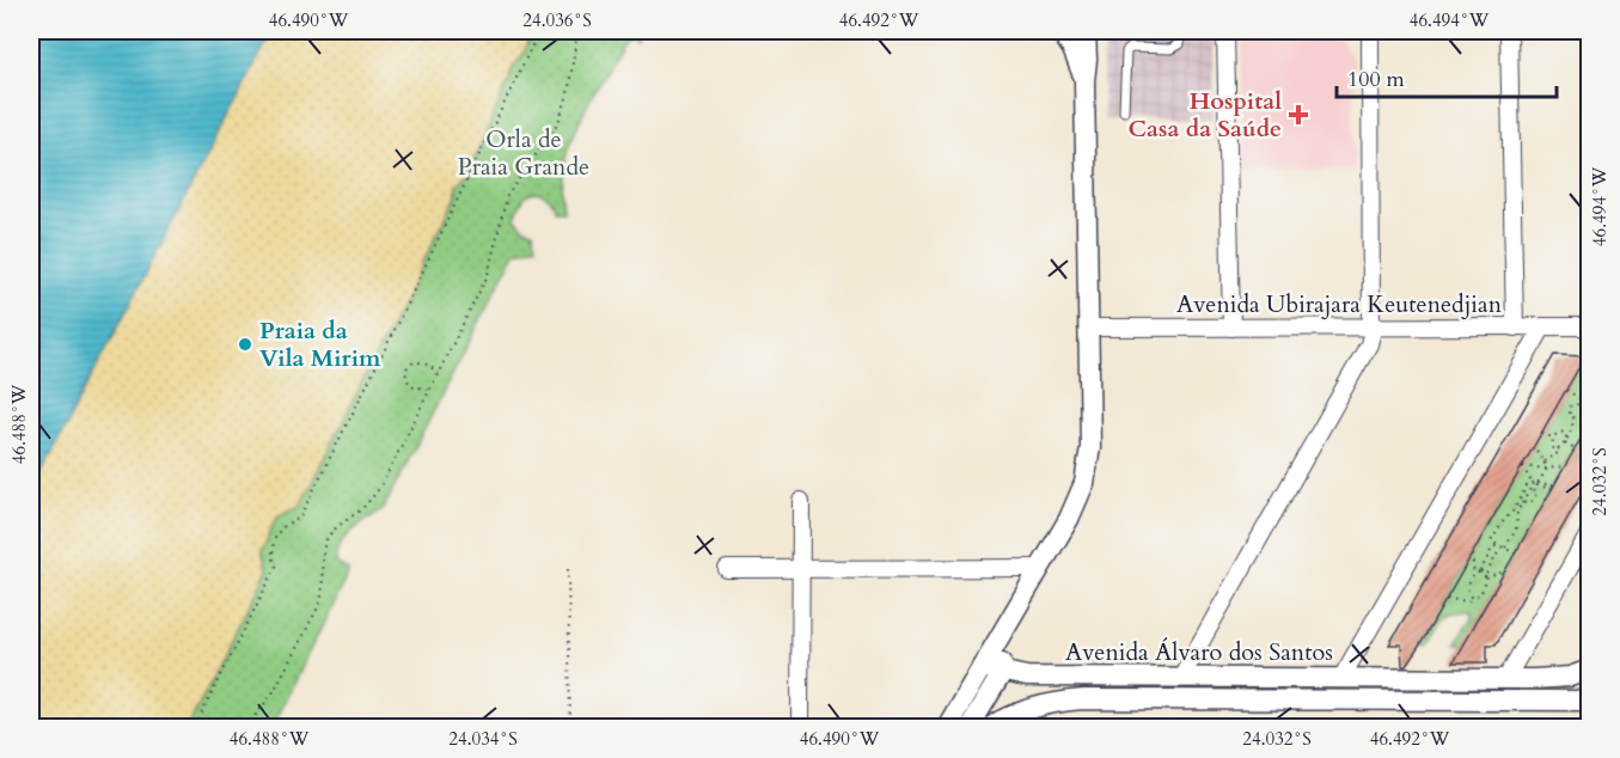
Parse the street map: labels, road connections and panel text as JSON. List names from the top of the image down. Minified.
{"streets":{"street":["Avenida Ubirajara Keutenedjian","Avenida Álvaro dos Santos"]},"parks":["Orla de Praia Grande"],"places":{"health":["Hospital Casa da Saúde"],"other":["Praia da Vila Mirim"]},"scale_bar":"100 m","coordinates":["46.490°W","24.036°S","46.492°W","46.494°W","46.488°W","24.032°S","24.034°S"]}
